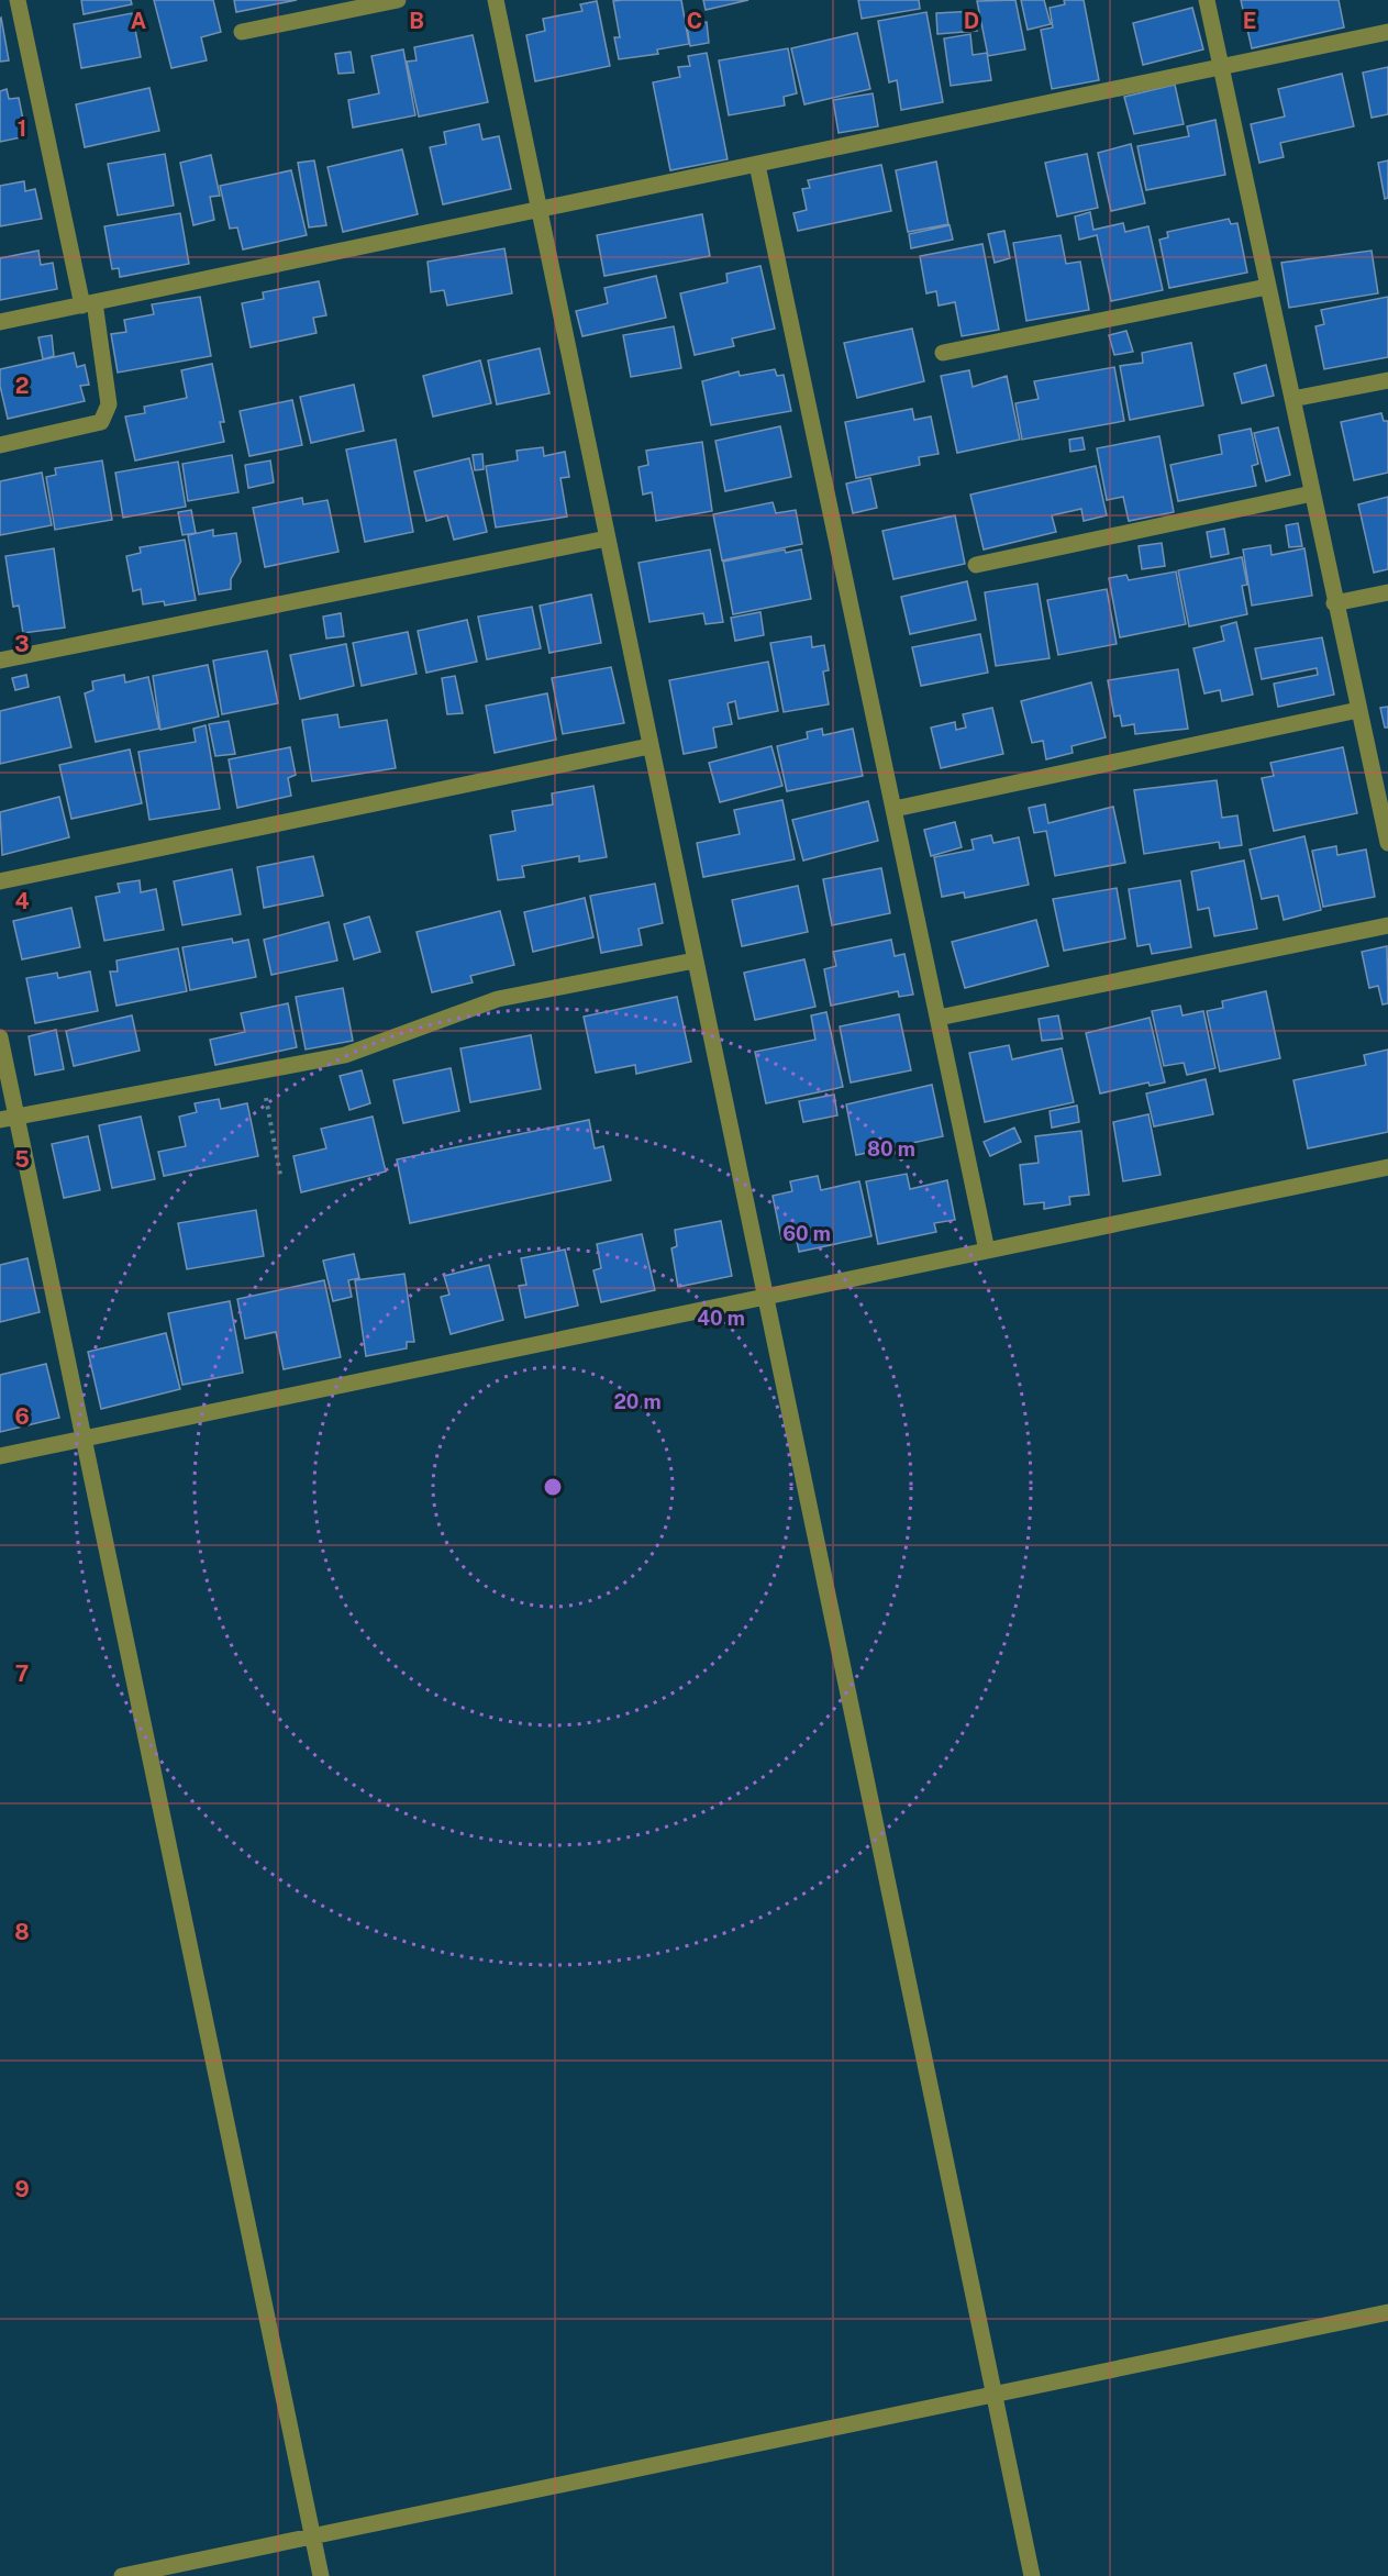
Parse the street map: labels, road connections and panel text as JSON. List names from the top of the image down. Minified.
{"grid":{"columns":["A","B","C","D","E"],"rows":["1","2","3","4","5","6","7","8","9"]},"rings":["80 m","60 m","40 m","20 m"]}
